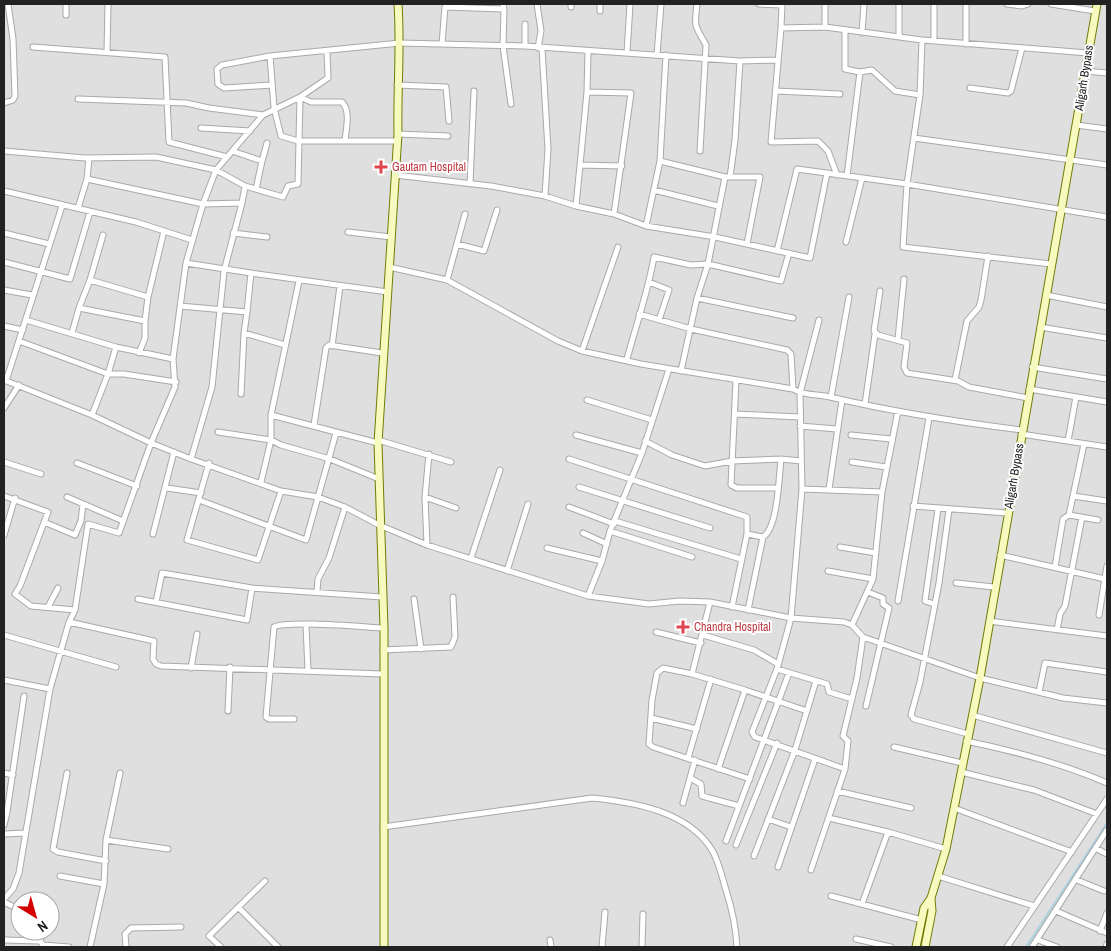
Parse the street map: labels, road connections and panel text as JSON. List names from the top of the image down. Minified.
{"streets":{"main road":["Aligarh Bypass"]},"places":{"health":["Gautam Hospital","Chandra Hospital"]},"north":"bottom right"}
